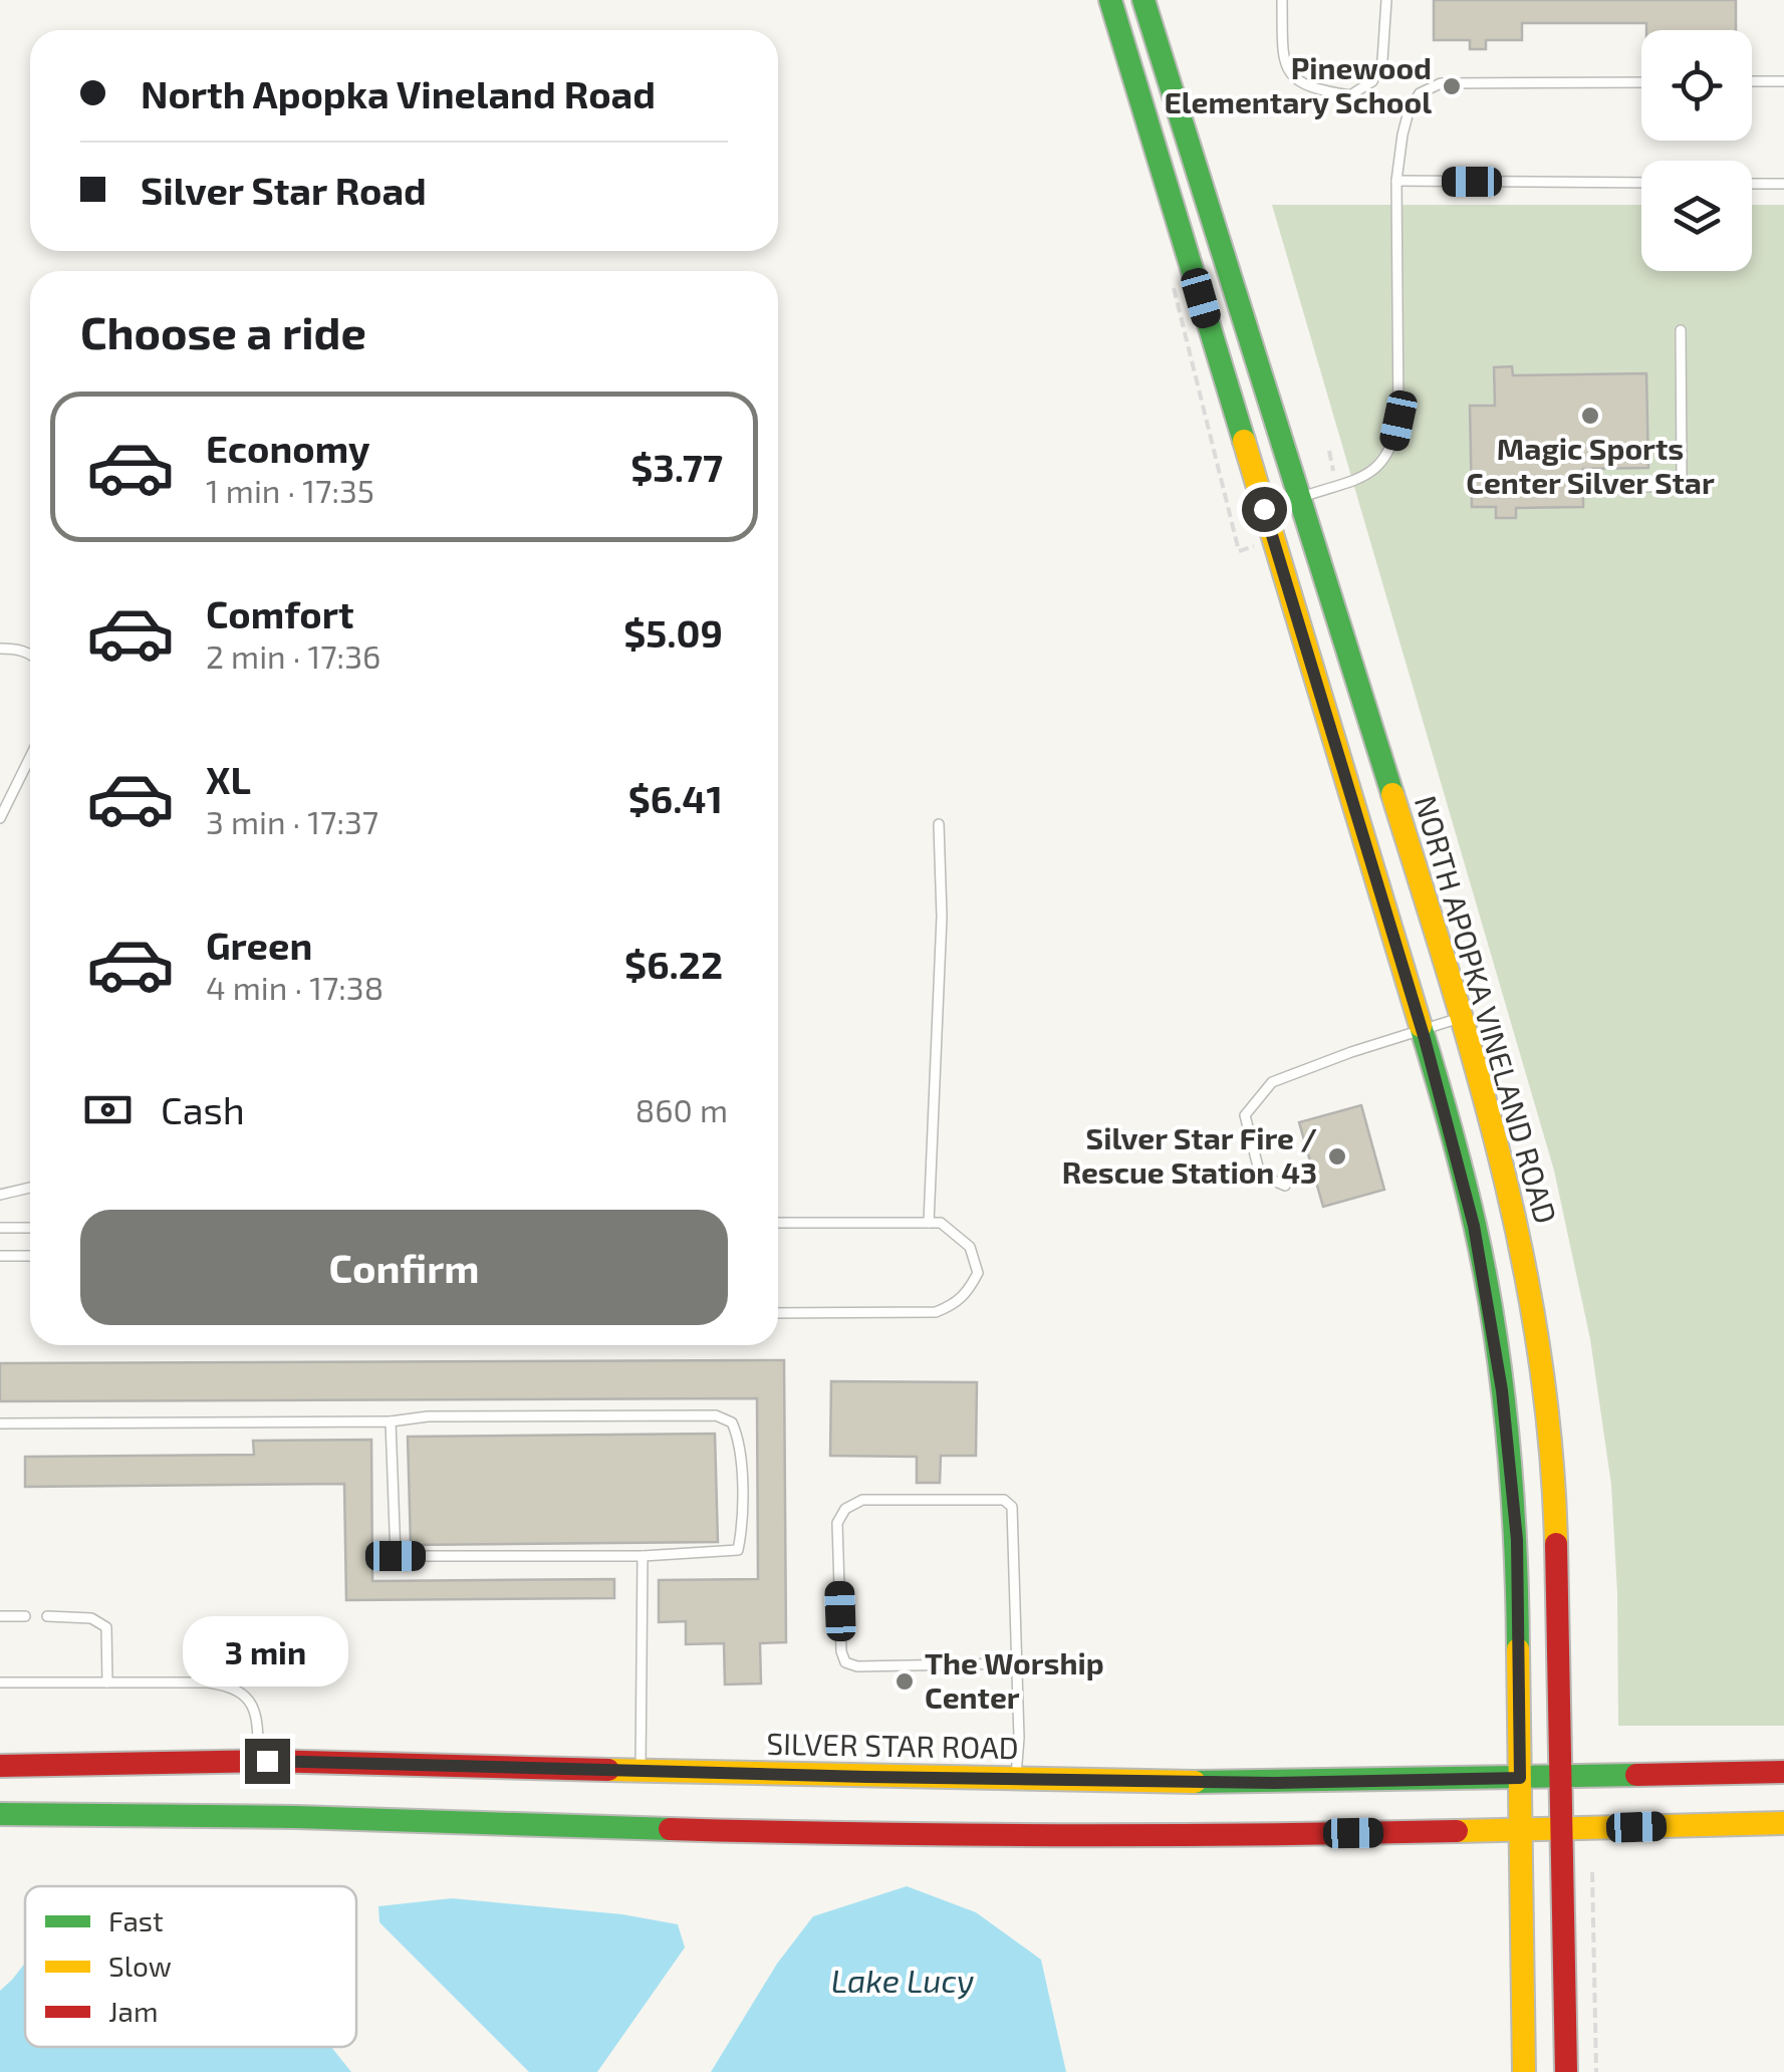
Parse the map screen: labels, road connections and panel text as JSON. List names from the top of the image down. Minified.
{"streets":{"main road":["NORTH APOPKA VINELAND ROAD","SILVER STAR ROAD"]},"crossings":[["NORTH APOPKA VINELAND ROAD","SILVER STAR ROAD"]],"water":["Lake Lucy"],"places":["Pinewood Elementary School","Magic Sports Center Silver Star","Silver Star Fire / Rescue Station 43","The Worship Center"],"legend":["Fast","Slow","Jam"],"page":{"banner":["North Apopka Vineland Road","Silver Star Road"],"heading":"Choose a ride","list":[{"name":"Economy","note":"1 min · 17:35","value":"$3.77"},{"name":"Comfort","note":"2 min · 17:36","value":"$5.09"},{"name":"XL","note":"3 min · 17:37","value":"$6.41"},{"name":"Green","note":"4 min · 17:38","value":"$6.22"}],"pay":["Cash","860 m"],"buttons":"Confirm","bubble":"3 min"}}
